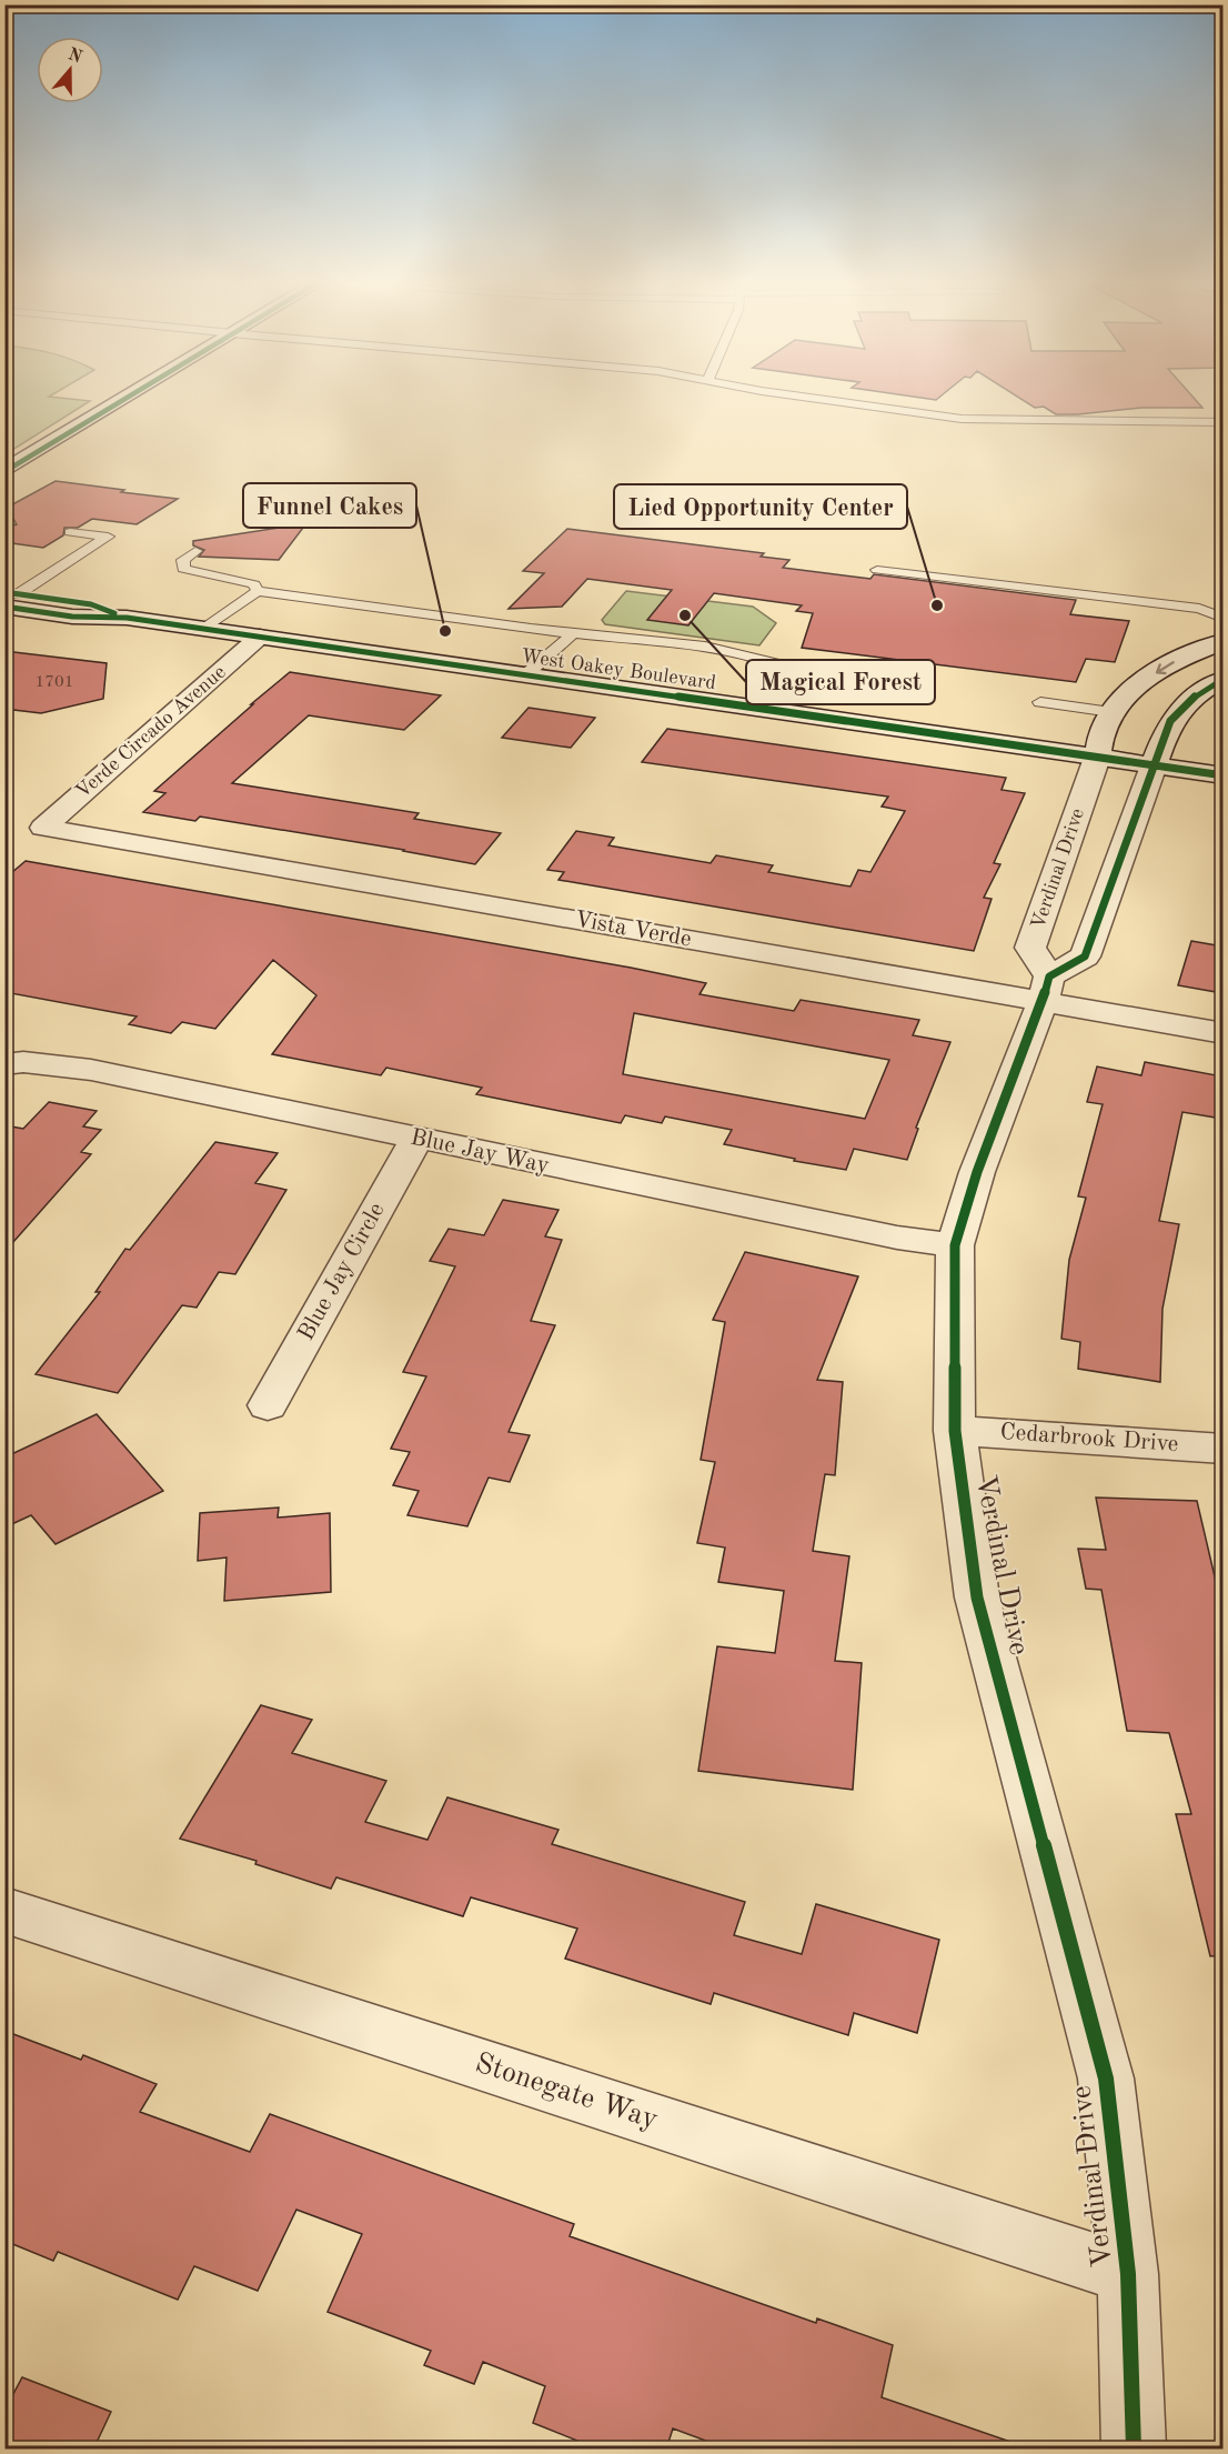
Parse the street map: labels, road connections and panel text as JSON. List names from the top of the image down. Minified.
{"streets":{"street":["West Oakey Boulevard","Verde Circado Avenue","Verdinal Drive","Vista Verde","Blue Jay Way","Blue Jay Circle","Cedarbrook Drive","Stonegate Way"]},"crossings":[["West Oakey Boulevard","Verde Circado Avenue"],["West Oakey Boulevard","Verdinal Drive"],["Verde Circado Avenue","Vista Verde"],["Verdinal Drive","Vista Verde"],["Verdinal Drive","Blue Jay Way"],["Verdinal Drive","Cedarbrook Drive"],["Verdinal Drive","Stonegate Way"],["Blue Jay Way","Blue Jay Circle"]],"places":["Lied Opportunity Center","Magical Forest","Funnel Cakes"],"house_numbers":["1701"],"north":"top"}
